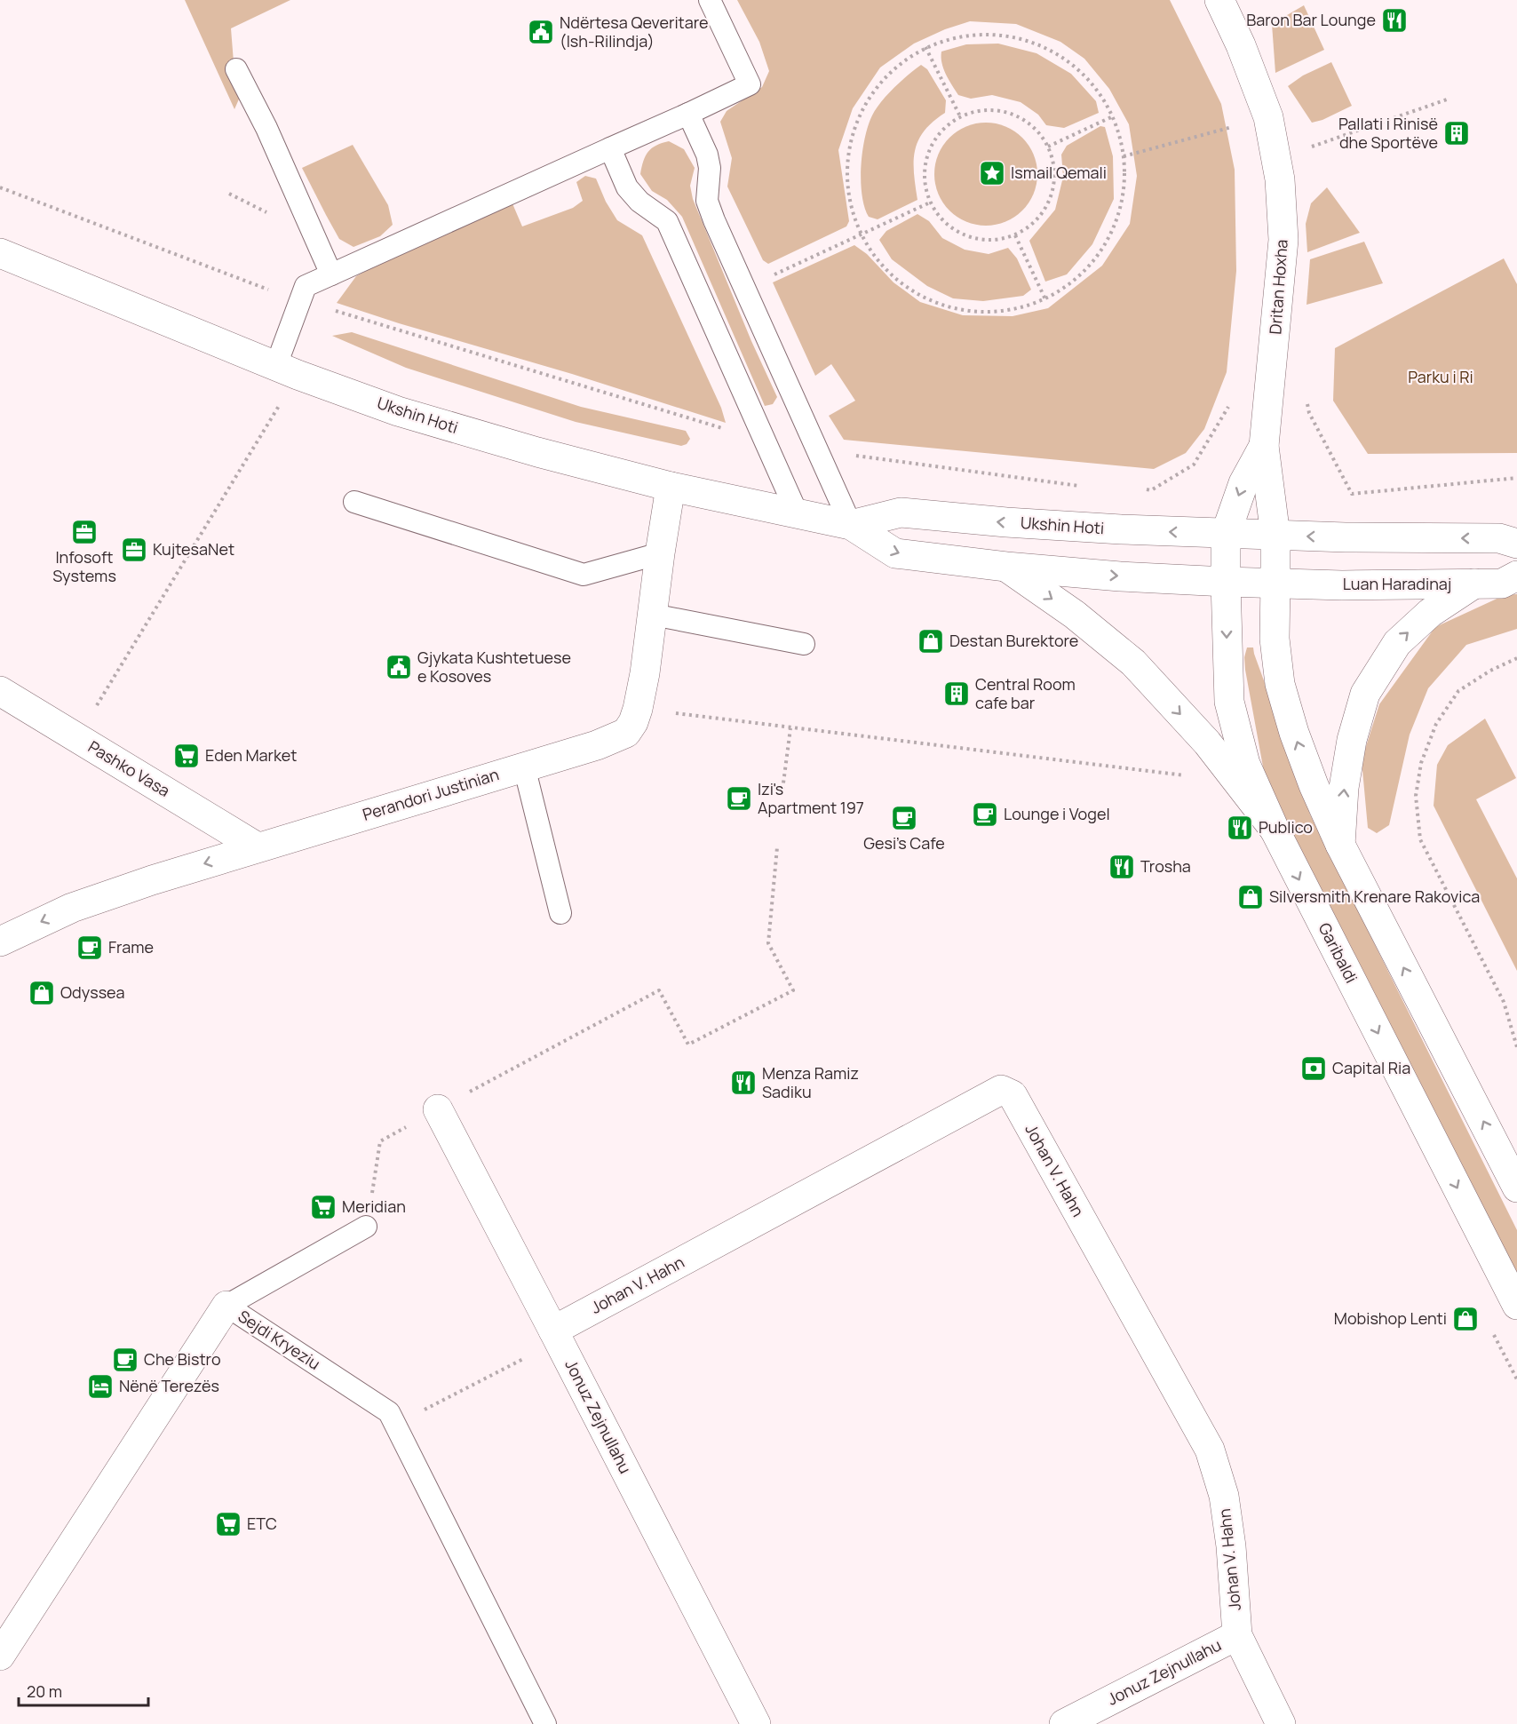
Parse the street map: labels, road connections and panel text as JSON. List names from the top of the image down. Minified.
{"streets":{"street":["Dritan Hoxha","Ukshin Hoti","Luan Haradinaj","Pashko Vasa","Perandori Justinian","Garibaldi","Johan V. Hahn","Sejdi Kryeziu","Jonuz Zejnullahu"]},"crossings":[["Dritan Hoxha","Ukshin Hoti"],["Dritan Hoxha","Luan Haradinaj"],["Dritan Hoxha","Garibaldi"],["Ukshin Hoti","Luan Haradinaj"],["Ukshin Hoti","Perandori Justinian"],["Ukshin Hoti","Garibaldi"],["Luan Haradinaj","Garibaldi"],["Pashko Vasa","Perandori Justinian"],["Johan V. Hahn","Jonuz Zejnullahu"]],"parks":["Parku i Ri"],"places":{"restaurant":["Baron Bar Lounge","Publico","Trosha","Menza Ramiz Sadiku"],"public building":["Ndërtesa Qeveritare (Ish-Rilindja)","Gjykata Kushtetuese e Kosoves"],"building":["Pallati i Rinisë dhe Sportëve","Central Room cafe bar"],"place":["Ismail Qemali"],"office":["Infosoft Systems","KujtesaNet"],"shop":["Destan Burektore","Silversmith Krenare Rakovica","Odyssea","Mobishop Lenti"],"supermarket":["Eden Market","Meridian","ETC"],"cafe":["Izi's Apartment 197","Lounge i Vogel","Gesi’s Cafe","Frame","Che Bistro"],"bank":["Capital Ria"],"hotel":["Nënë Terezës"]},"scale_bar":"20 m"}
